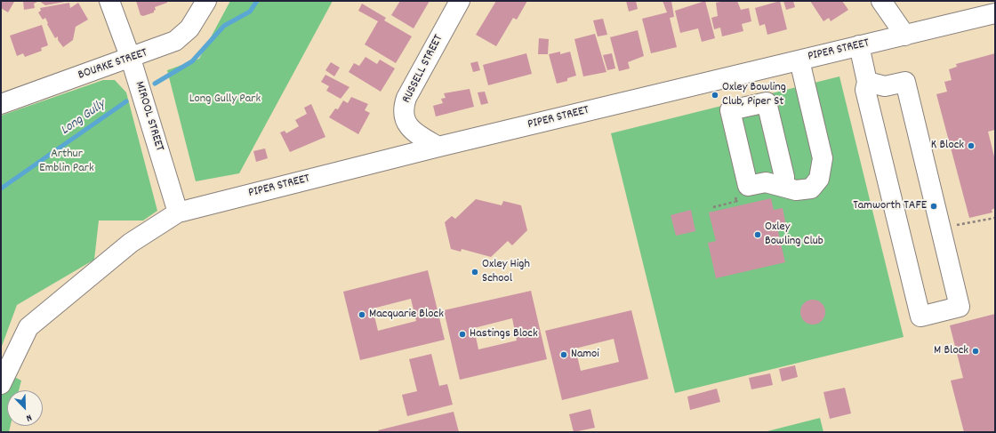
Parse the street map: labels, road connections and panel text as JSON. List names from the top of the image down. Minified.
{"streets":{"street":["PIPER STREET","BOURKE STREET","RUSSELL STREET","MIROOL STREET"]},"crossings":[["PIPER STREET","RUSSELL STREET"],["PIPER STREET","MIROOL STREET"],["BOURKE STREET","MIROOL STREET"]],"water":["Long Gully"],"parks":["Long Gully Park","Arthur Emblin Park"],"places":["Oxley Bowling Club, Piper St","K Block","Tamworth TAFE","Oxley Bowling Club","Oxley High School","Macquarie Block","Hastings Block","M Block","Namoi"],"north":"bottom right"}
